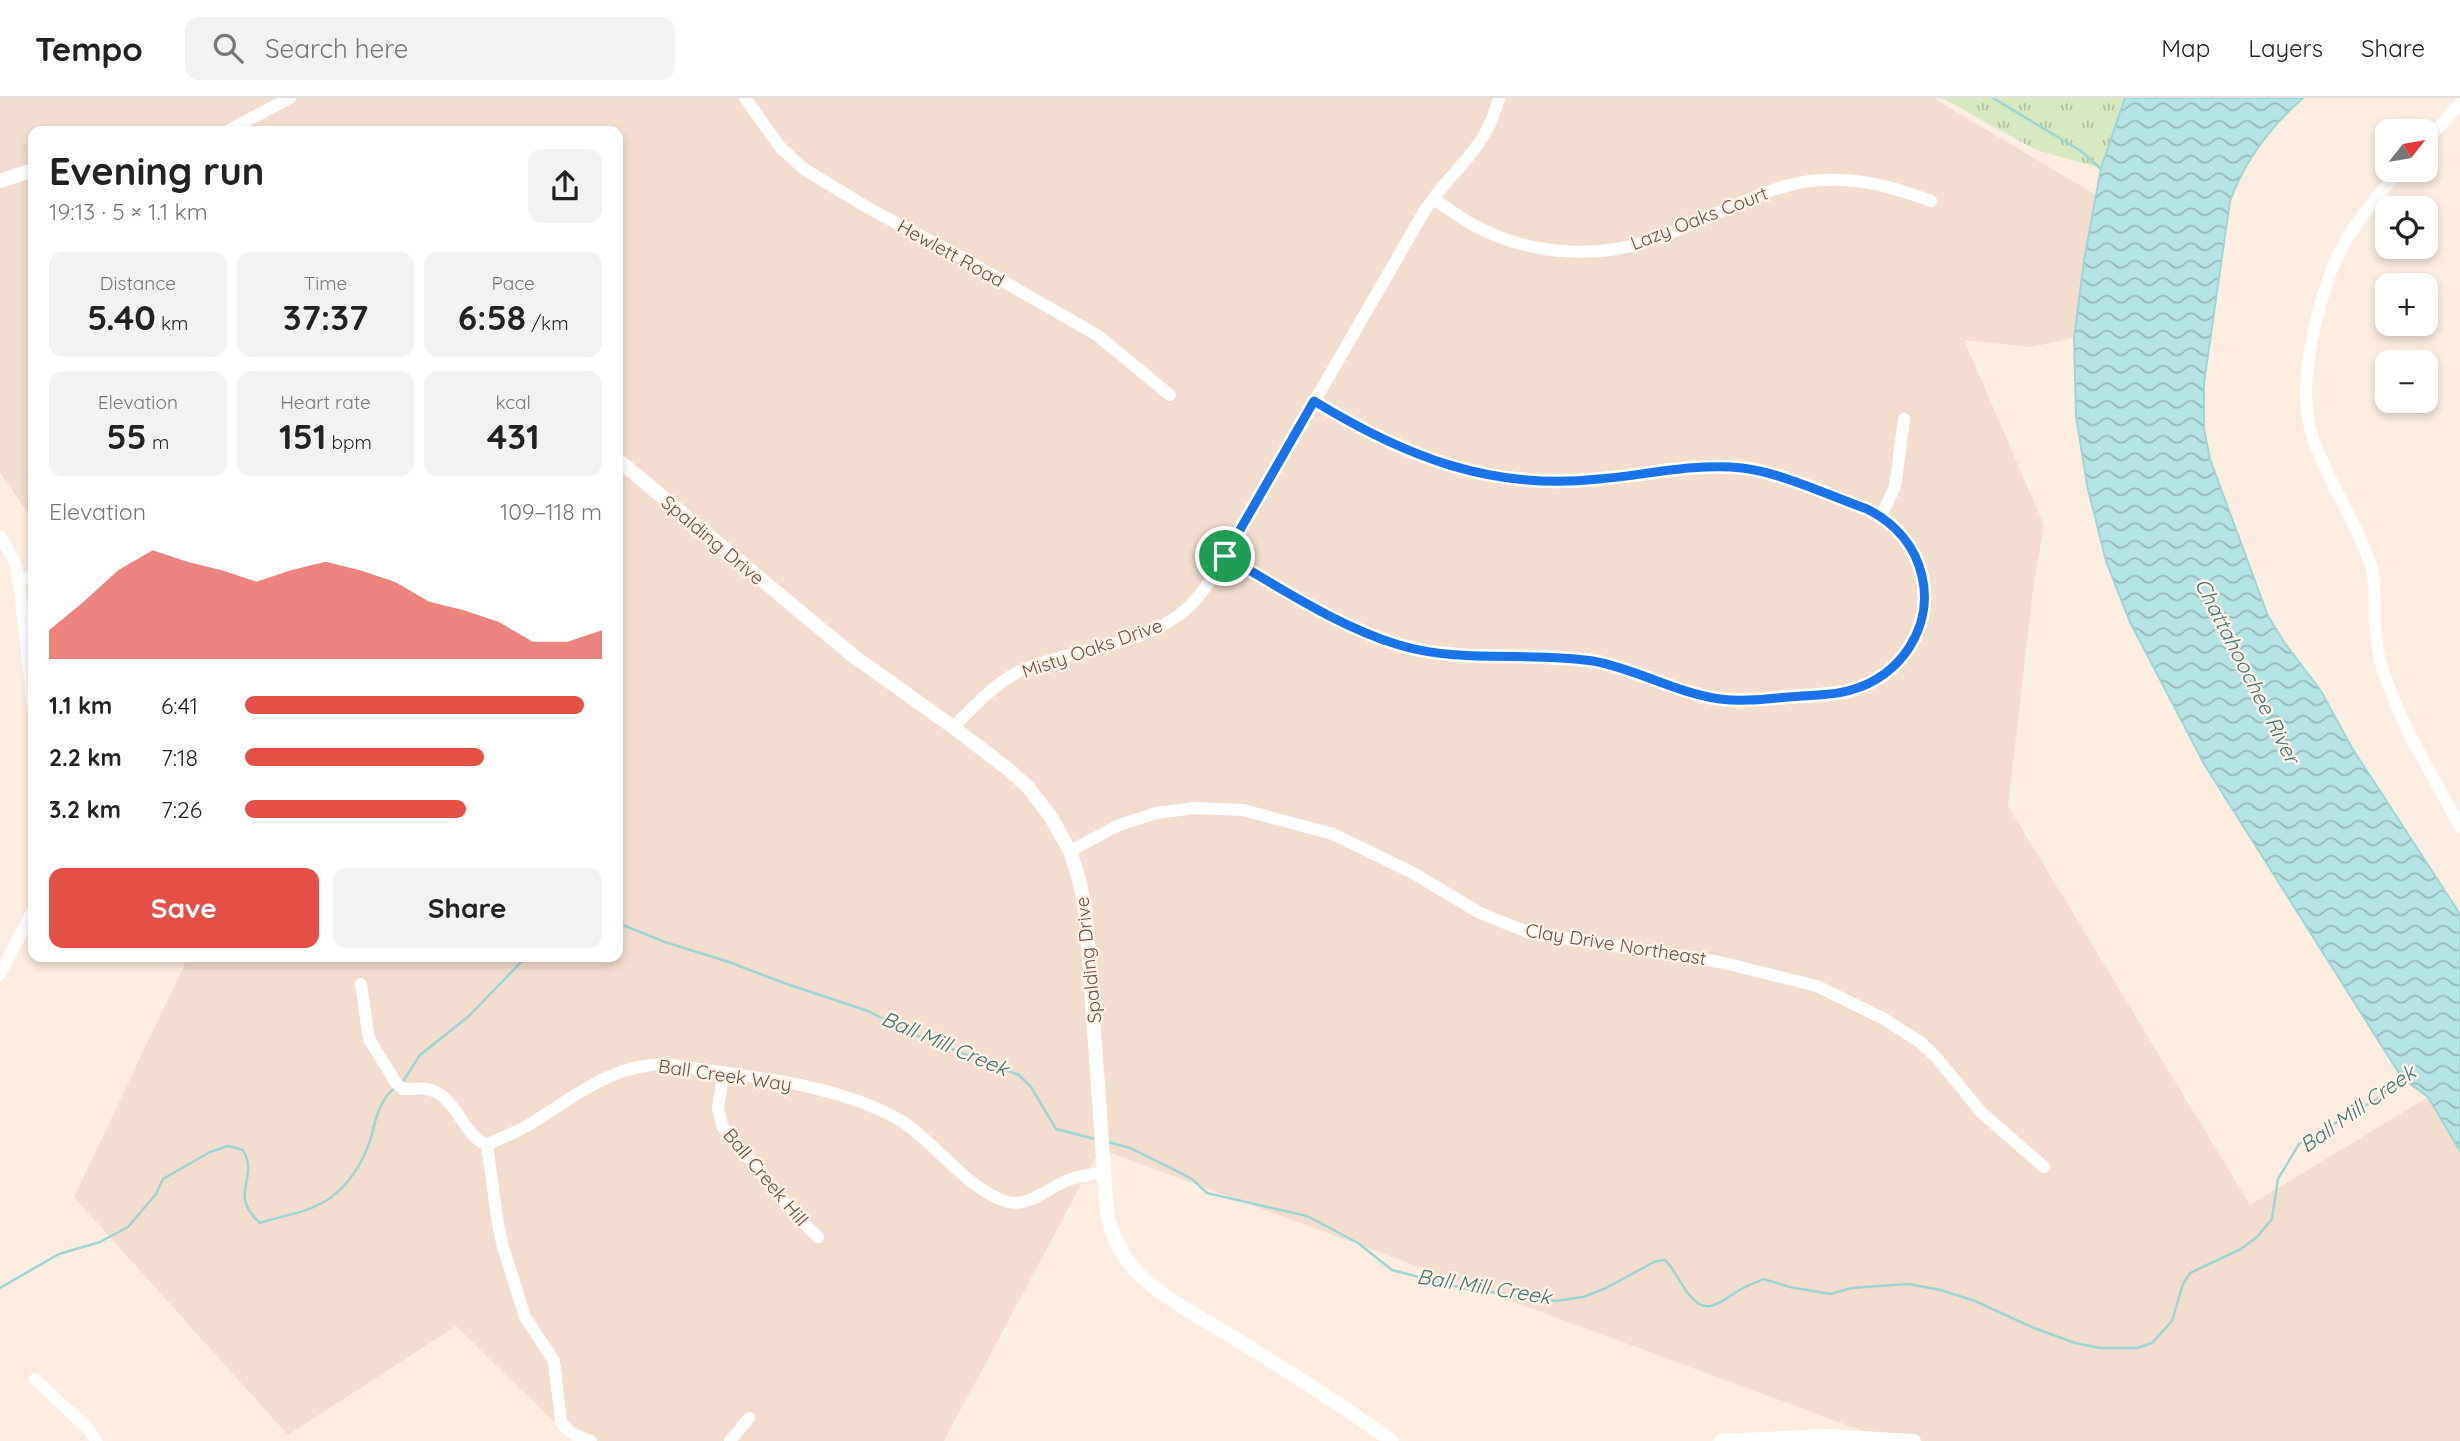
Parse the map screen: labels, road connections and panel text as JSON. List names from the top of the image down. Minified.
{"streets":{"street":["Lazy Oaks Court","Hewlett Road","Spalding Drive","Misty Oaks Drive","Clay Drive Northeast","Ball Creek Way","Ball Creek Hill"]},"crossings":[["Spalding Drive","Misty Oaks Drive"],["Spalding Drive","Clay Drive Northeast"],["Spalding Drive","Ball Creek Way"],["Ball Creek Way","Ball Creek Hill"]],"water":["Chattahoochee River","Ball Mill Creek"],"north":"top right","page":{"header":"Tempo","search":"Search here","nav":["Map","Layers","Share"],"map_buttons":["+","−"],"heading":["Evening run","19:13 · 5 × 1.1 km"],"stats":[["Distance","5.40 km"],["Time","37:37"],["Pace","6:58 /km"],["Elevation","55 m"],["Heart rate","151 bpm"],["kcal","431"]],"chart":["Elevation","109–118 m"],"list":[{"name":"1.1 km","note":"6:41"},{"name":"2.2 km","note":"7:18"},{"name":"3.2 km","note":"7:26"}],"buttons":["Save","Share"]}}
